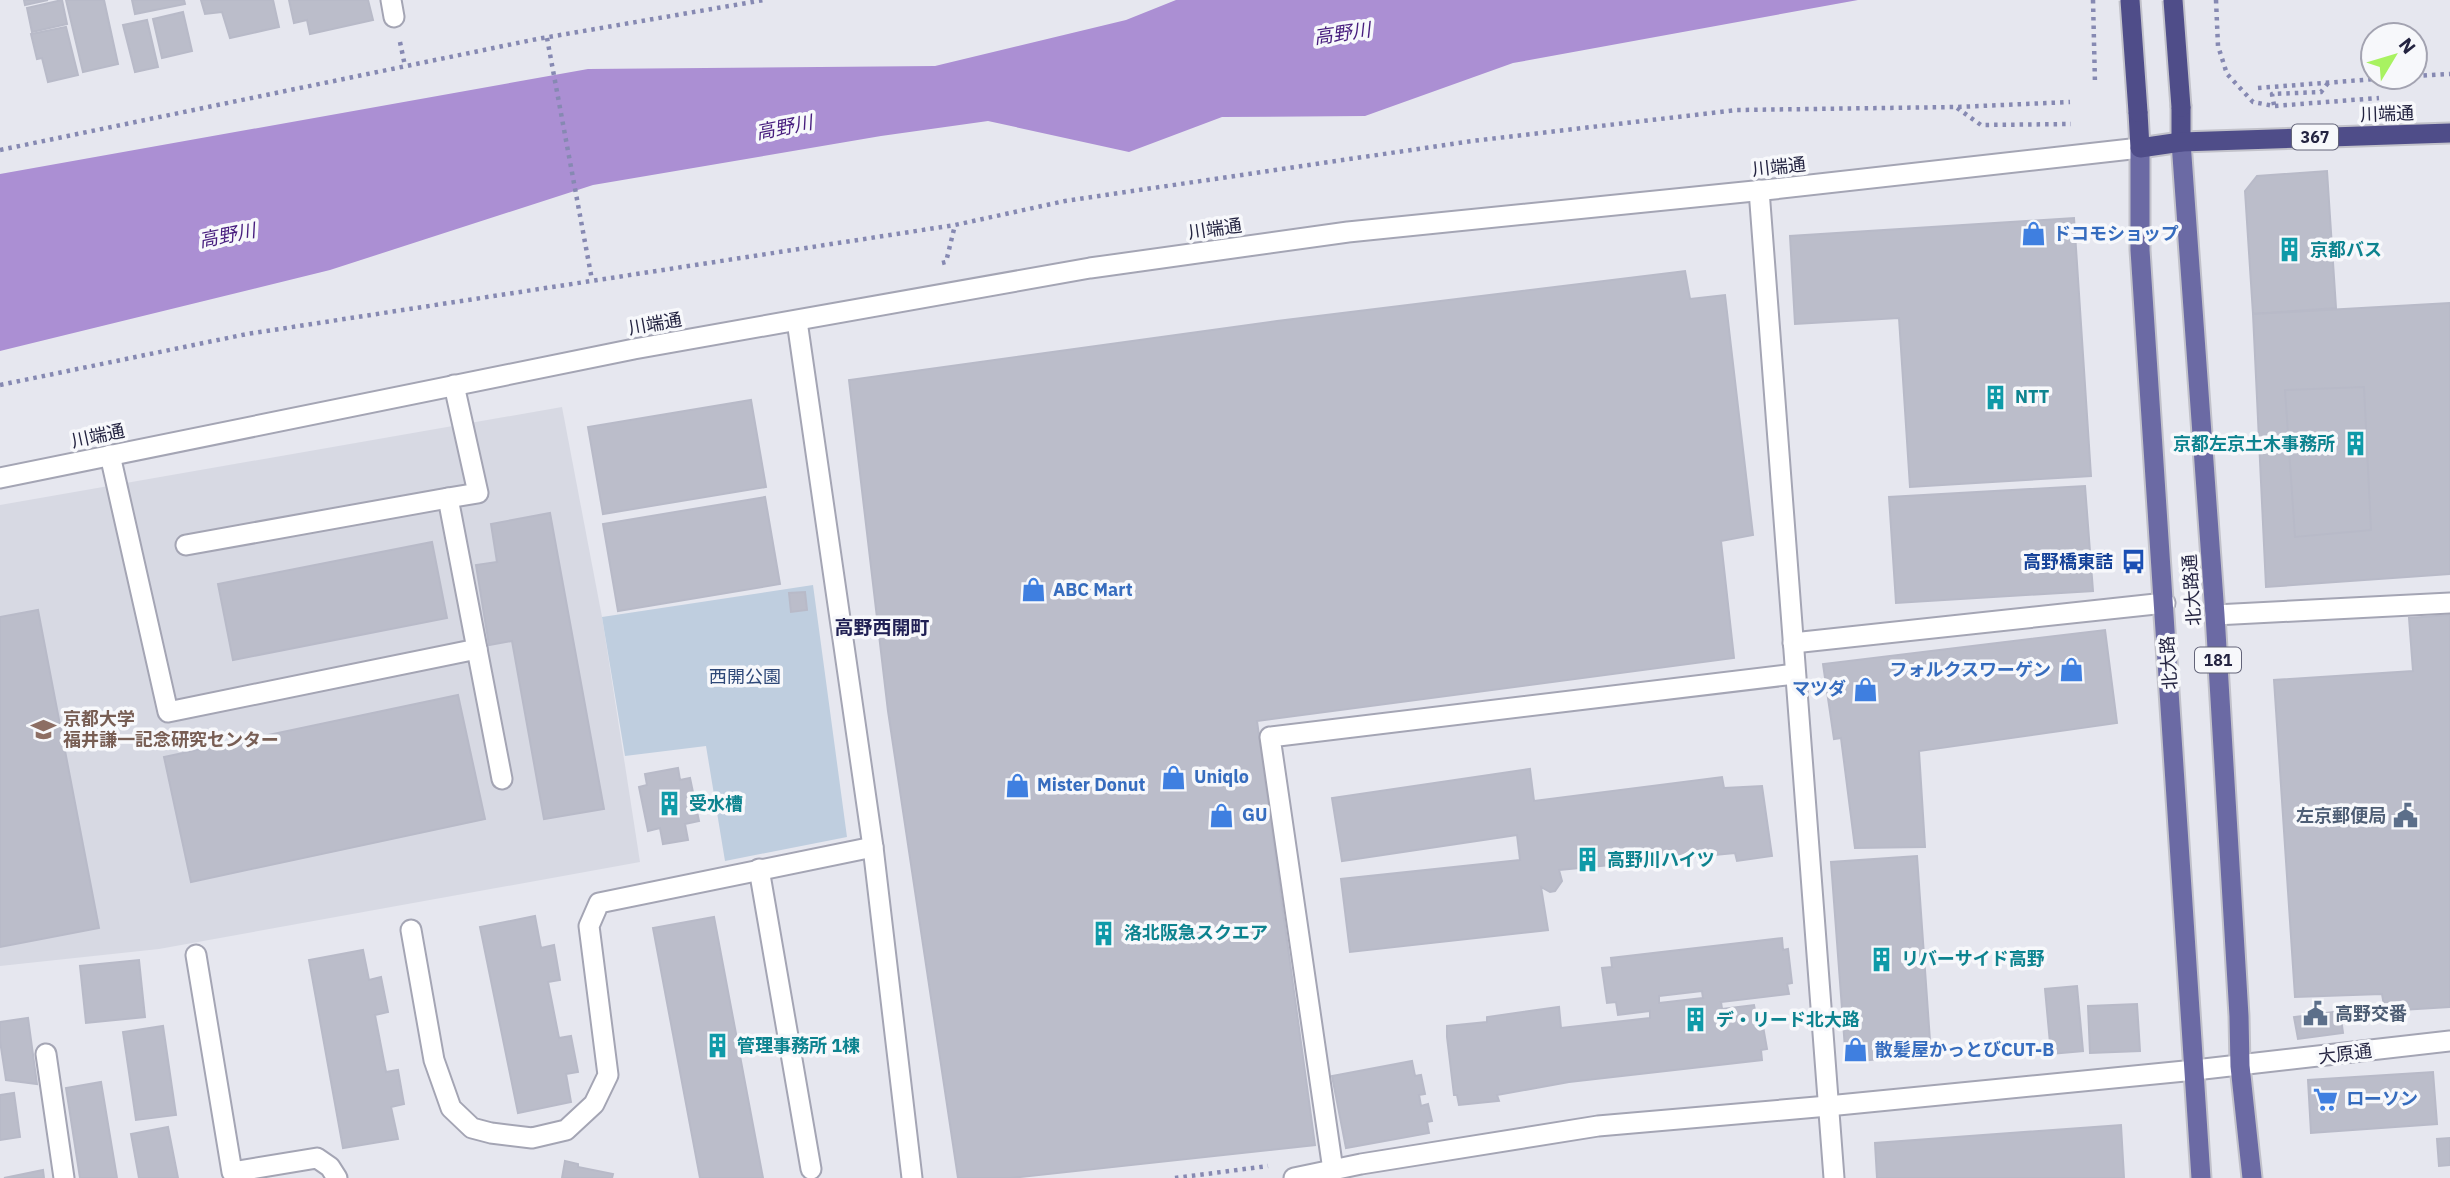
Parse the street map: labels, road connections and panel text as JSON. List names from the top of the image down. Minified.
{"streets":{"highway":["川端通","367","北大路通"],"main road":["181","北大路"],"street":["大原通"]},"crossings":[["川端通","北大路通"],["川端通","北大路"],["北大路通","大原通"],["北大路","大原通"]],"districts":["高野西開町"],"water":["高野川"],"parks":["西開公園"],"places":{"shop":["ドコモショップ","ABC Mart","フォルクスワーゲン","マツダ","Uniqlo","Mister Donut","GU","散髪屋かっとびCUT-B"],"building":["京都バス","NTT","京都左京土木事務所","受水槽","高野川ハイツ","洛北阪急スクエア","リバーサイド高野","デ・リード北大路","管理事務所 1棟"],"bus stop":["高野橋東詰"],"school or university":["京都大学 福井謙一記念研究センター"],"public building":["左京郵便局","高野交番"],"supermarket":["ローソン"]},"north":"top right"}
